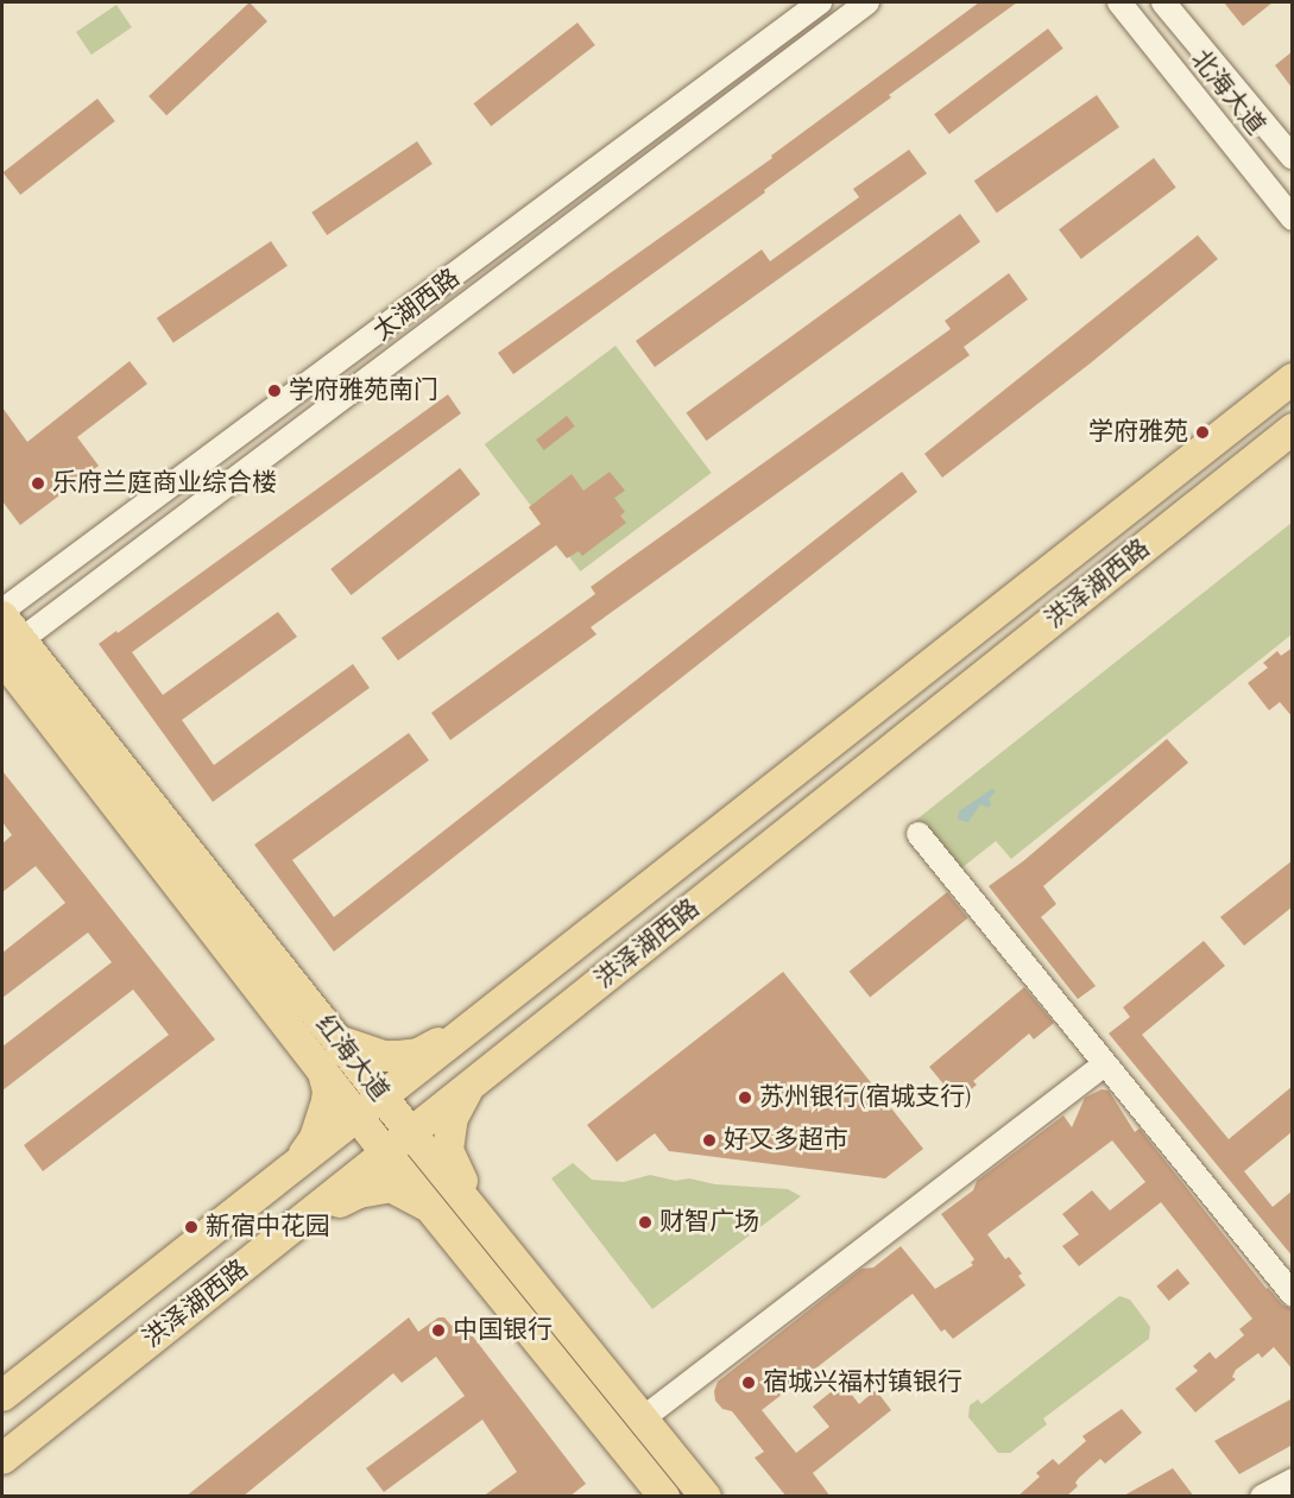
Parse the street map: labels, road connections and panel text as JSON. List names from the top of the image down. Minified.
{"streets":{"main road":["洪泽湖西路","红海大道"],"street":["北海大道","太湖西路"]},"crossings":[["太湖西路","红海大道"],["洪泽湖西路","红海大道"]],"places":["学府雅苑南门","学府雅苑","乐府兰庭商业综合楼","苏州银行(宿城支行)","好又多超市","财智广场","新宿中花园","中国银行","宿城兴福村镇银行"]}
